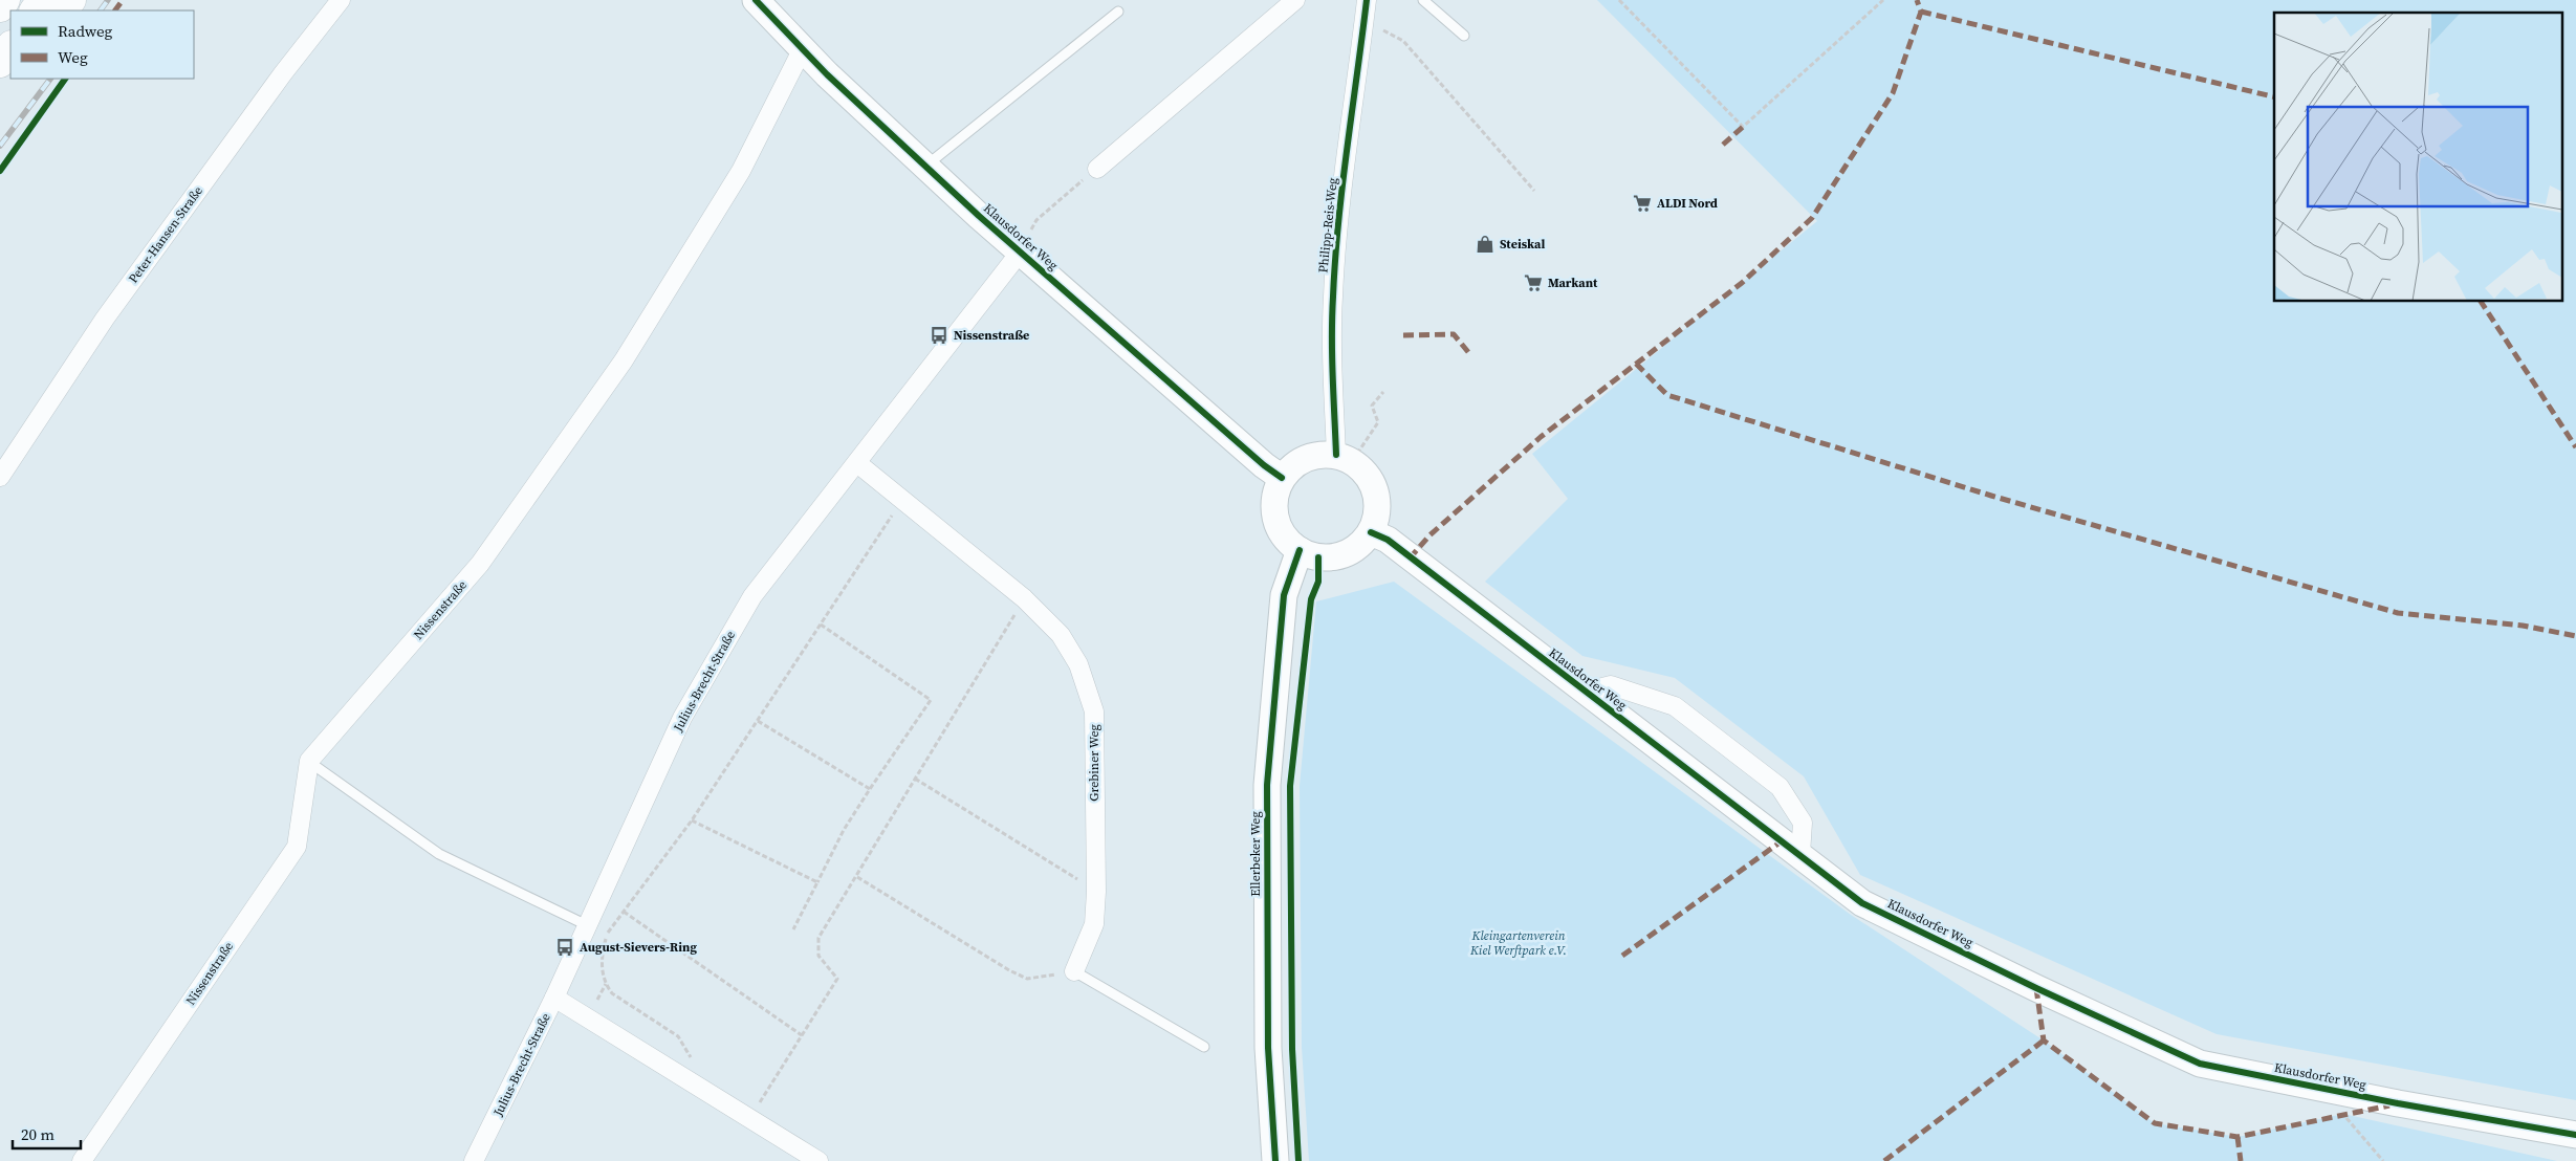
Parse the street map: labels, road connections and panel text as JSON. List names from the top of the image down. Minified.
{"streets":{"street":["Philipp-Reis-Weg","Peter-Hansen-Straße","Klausdorfer Weg","Nissenstraße","Julius-Brecht-Straße","Grebiner Weg","Ellerbeker Weg"]},"crossings":[["Philipp-Reis-Weg","Klausdorfer Weg"],["Philipp-Reis-Weg","Ellerbeker Weg"],["Klausdorfer Weg","Nissenstraße"],["Klausdorfer Weg","Julius-Brecht-Straße"],["Klausdorfer Weg","Ellerbeker Weg"],["Julius-Brecht-Straße","Grebiner Weg"]],"parks":["Kleingartenverein Kiel Werftpark e.V."],"places":{"supermarket":["ALDI Nord","Markant"],"shop":["Steiskal"],"bus stop":["Nissenstraße","August-Sievers-Ring"]},"legend":["Radweg","Weg"],"scale_bar":"20 m"}
